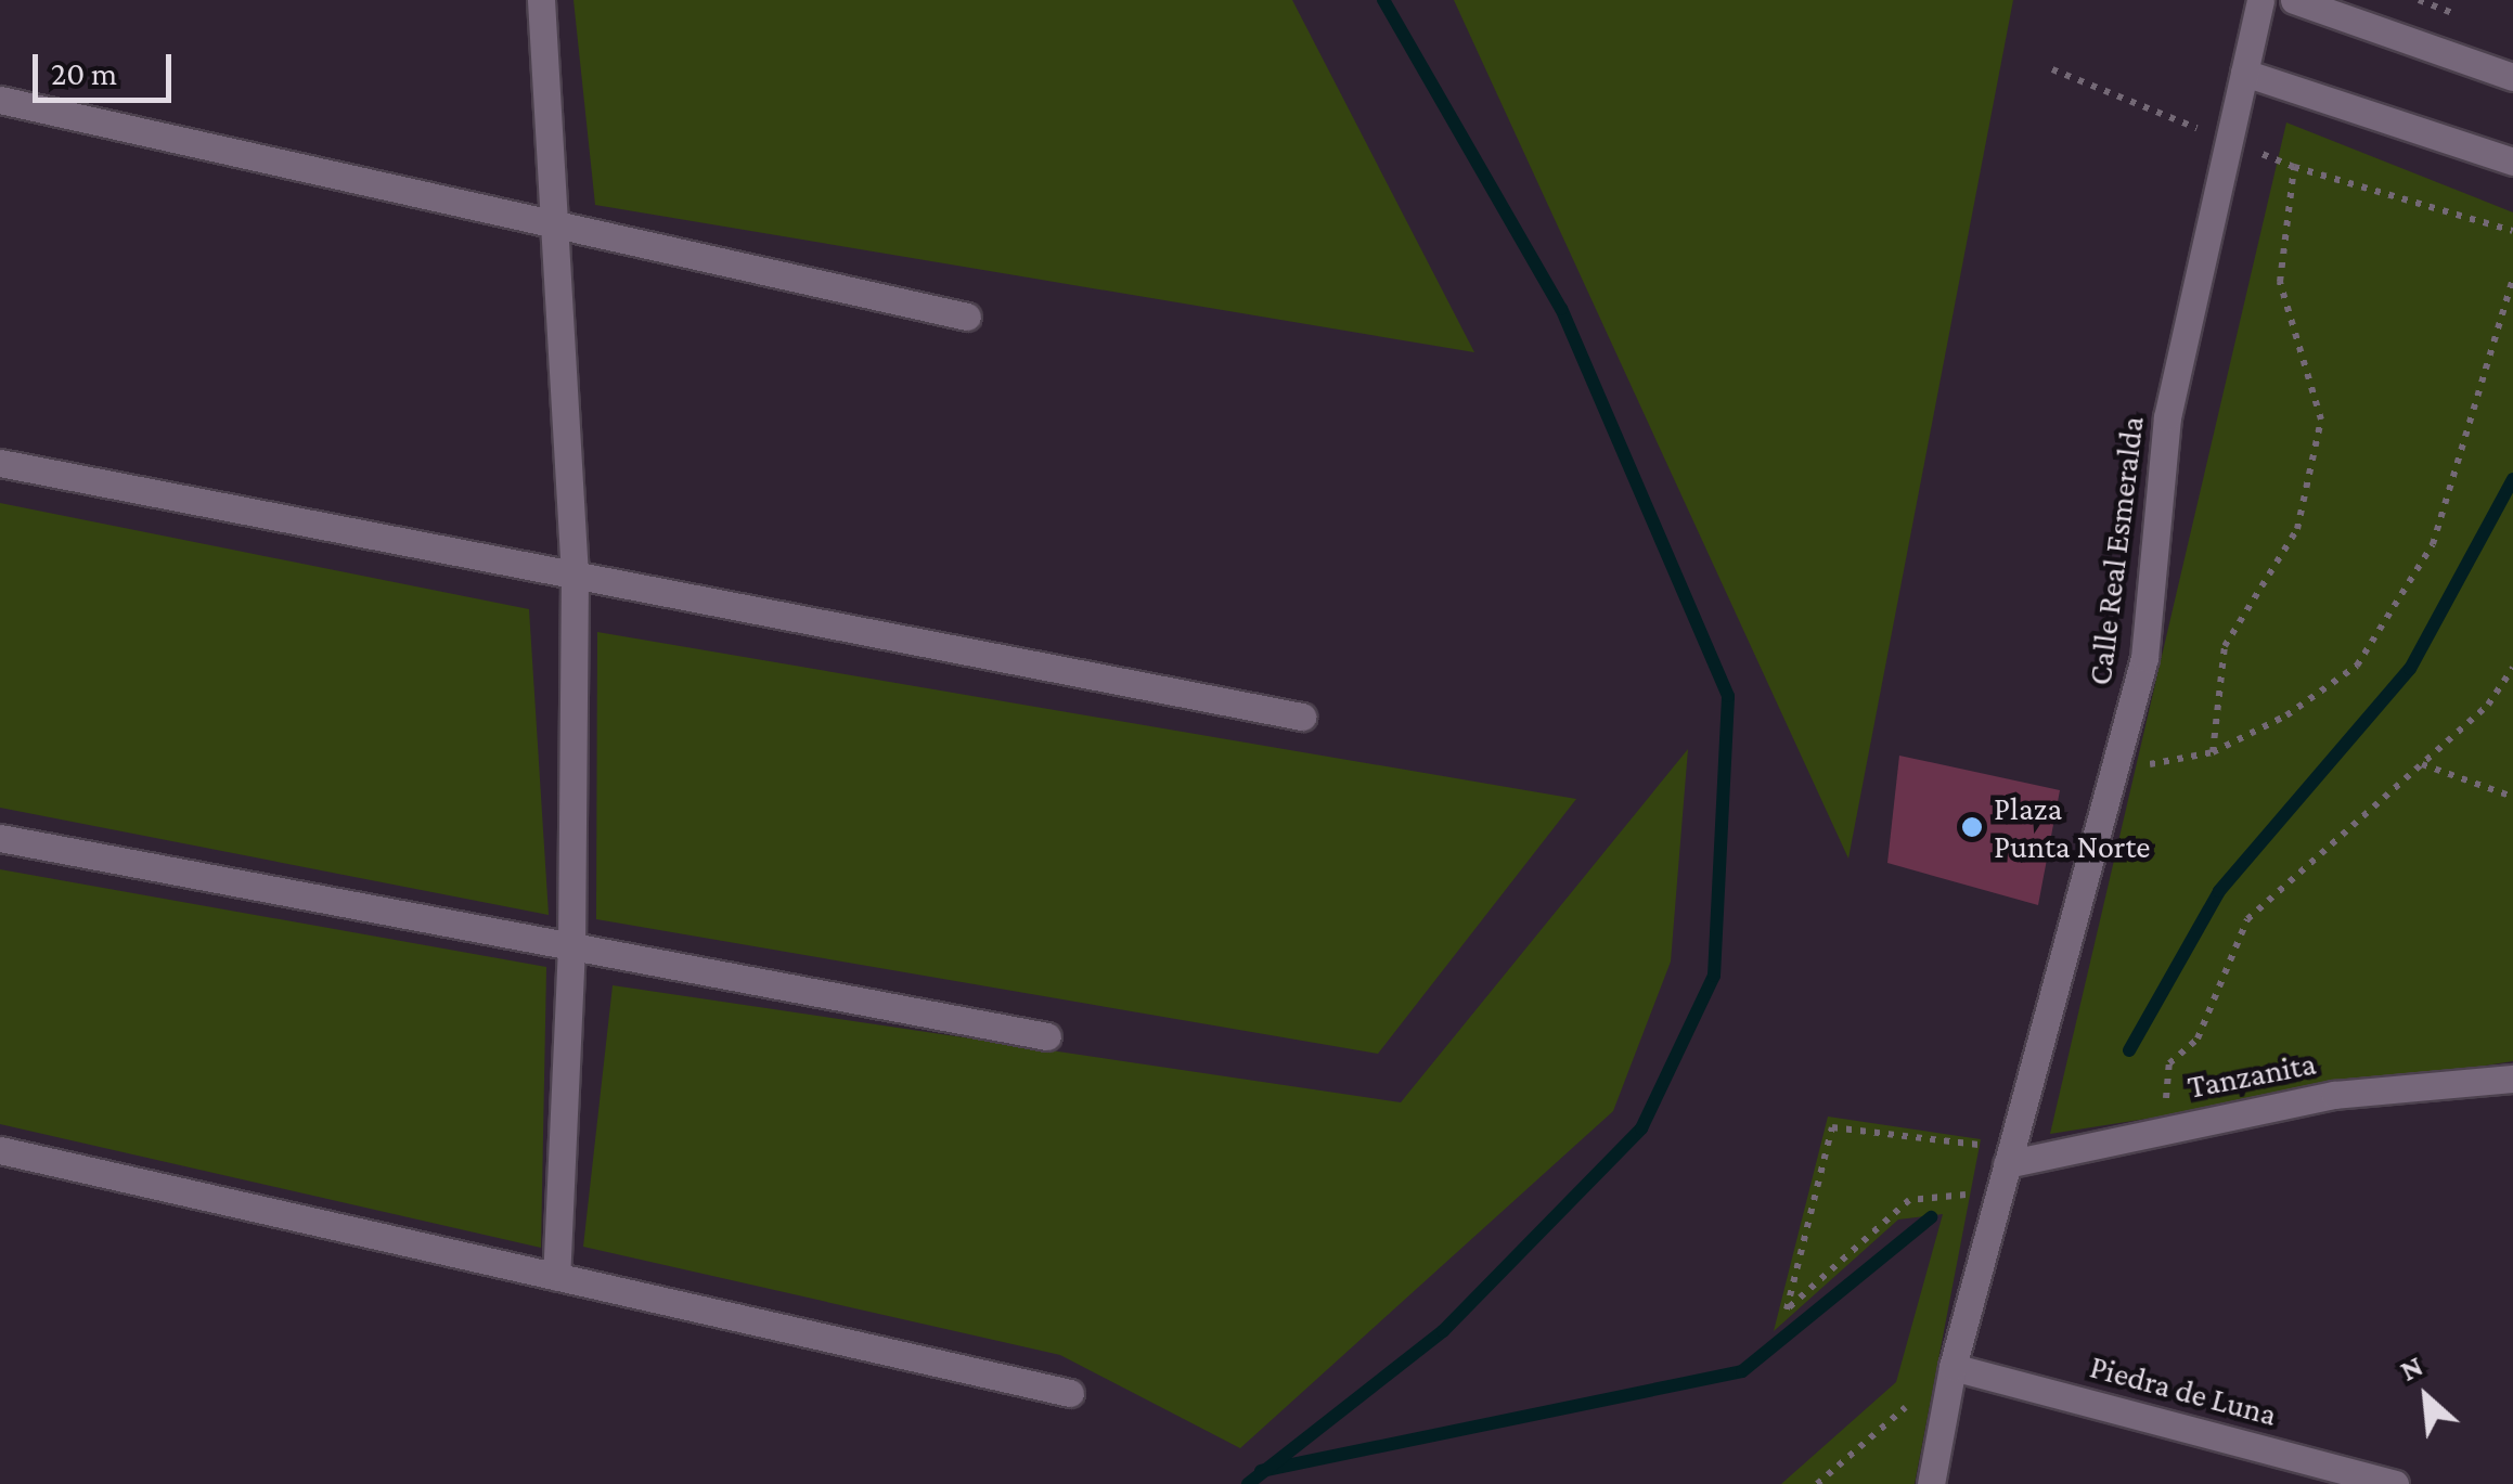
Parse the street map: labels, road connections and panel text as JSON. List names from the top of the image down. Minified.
{"streets":{"street":["Calle Real Esmeralda","Tanzanita","Piedra de Luna"]},"crossings":[["Calle Real Esmeralda","Tanzanita"],["Calle Real Esmeralda","Piedra de Luna"]],"places":["Plaza Punta Norte"],"scale_bar":"20 m","north":"top left"}
